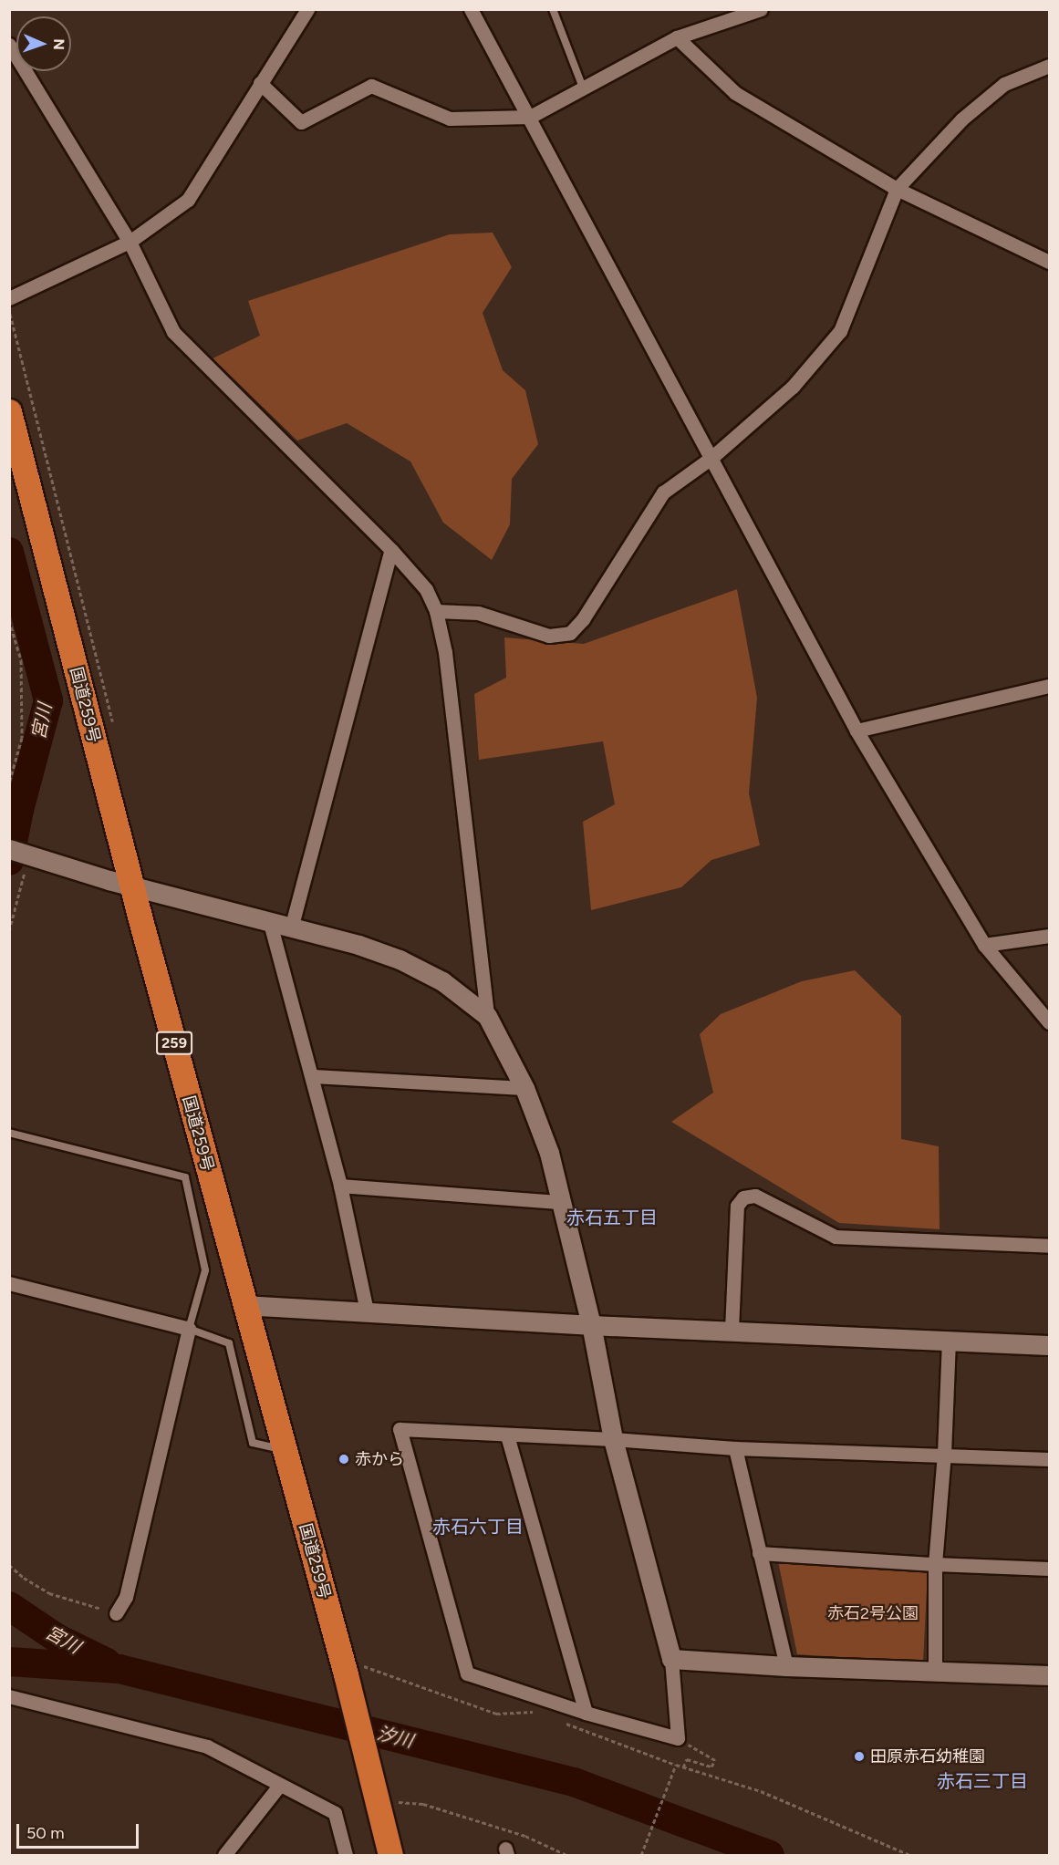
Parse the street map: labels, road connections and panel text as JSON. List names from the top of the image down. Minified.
{"streets":{"highway":["国道259号","259"]},"districts":["赤石五丁目","赤石六丁目","赤石三丁目"],"water":["宮川","汐川"],"parks":["赤石2号公園"],"places":["赤から","田原赤石幼稚園"],"scale_bar":"50 m","north":"right"}
